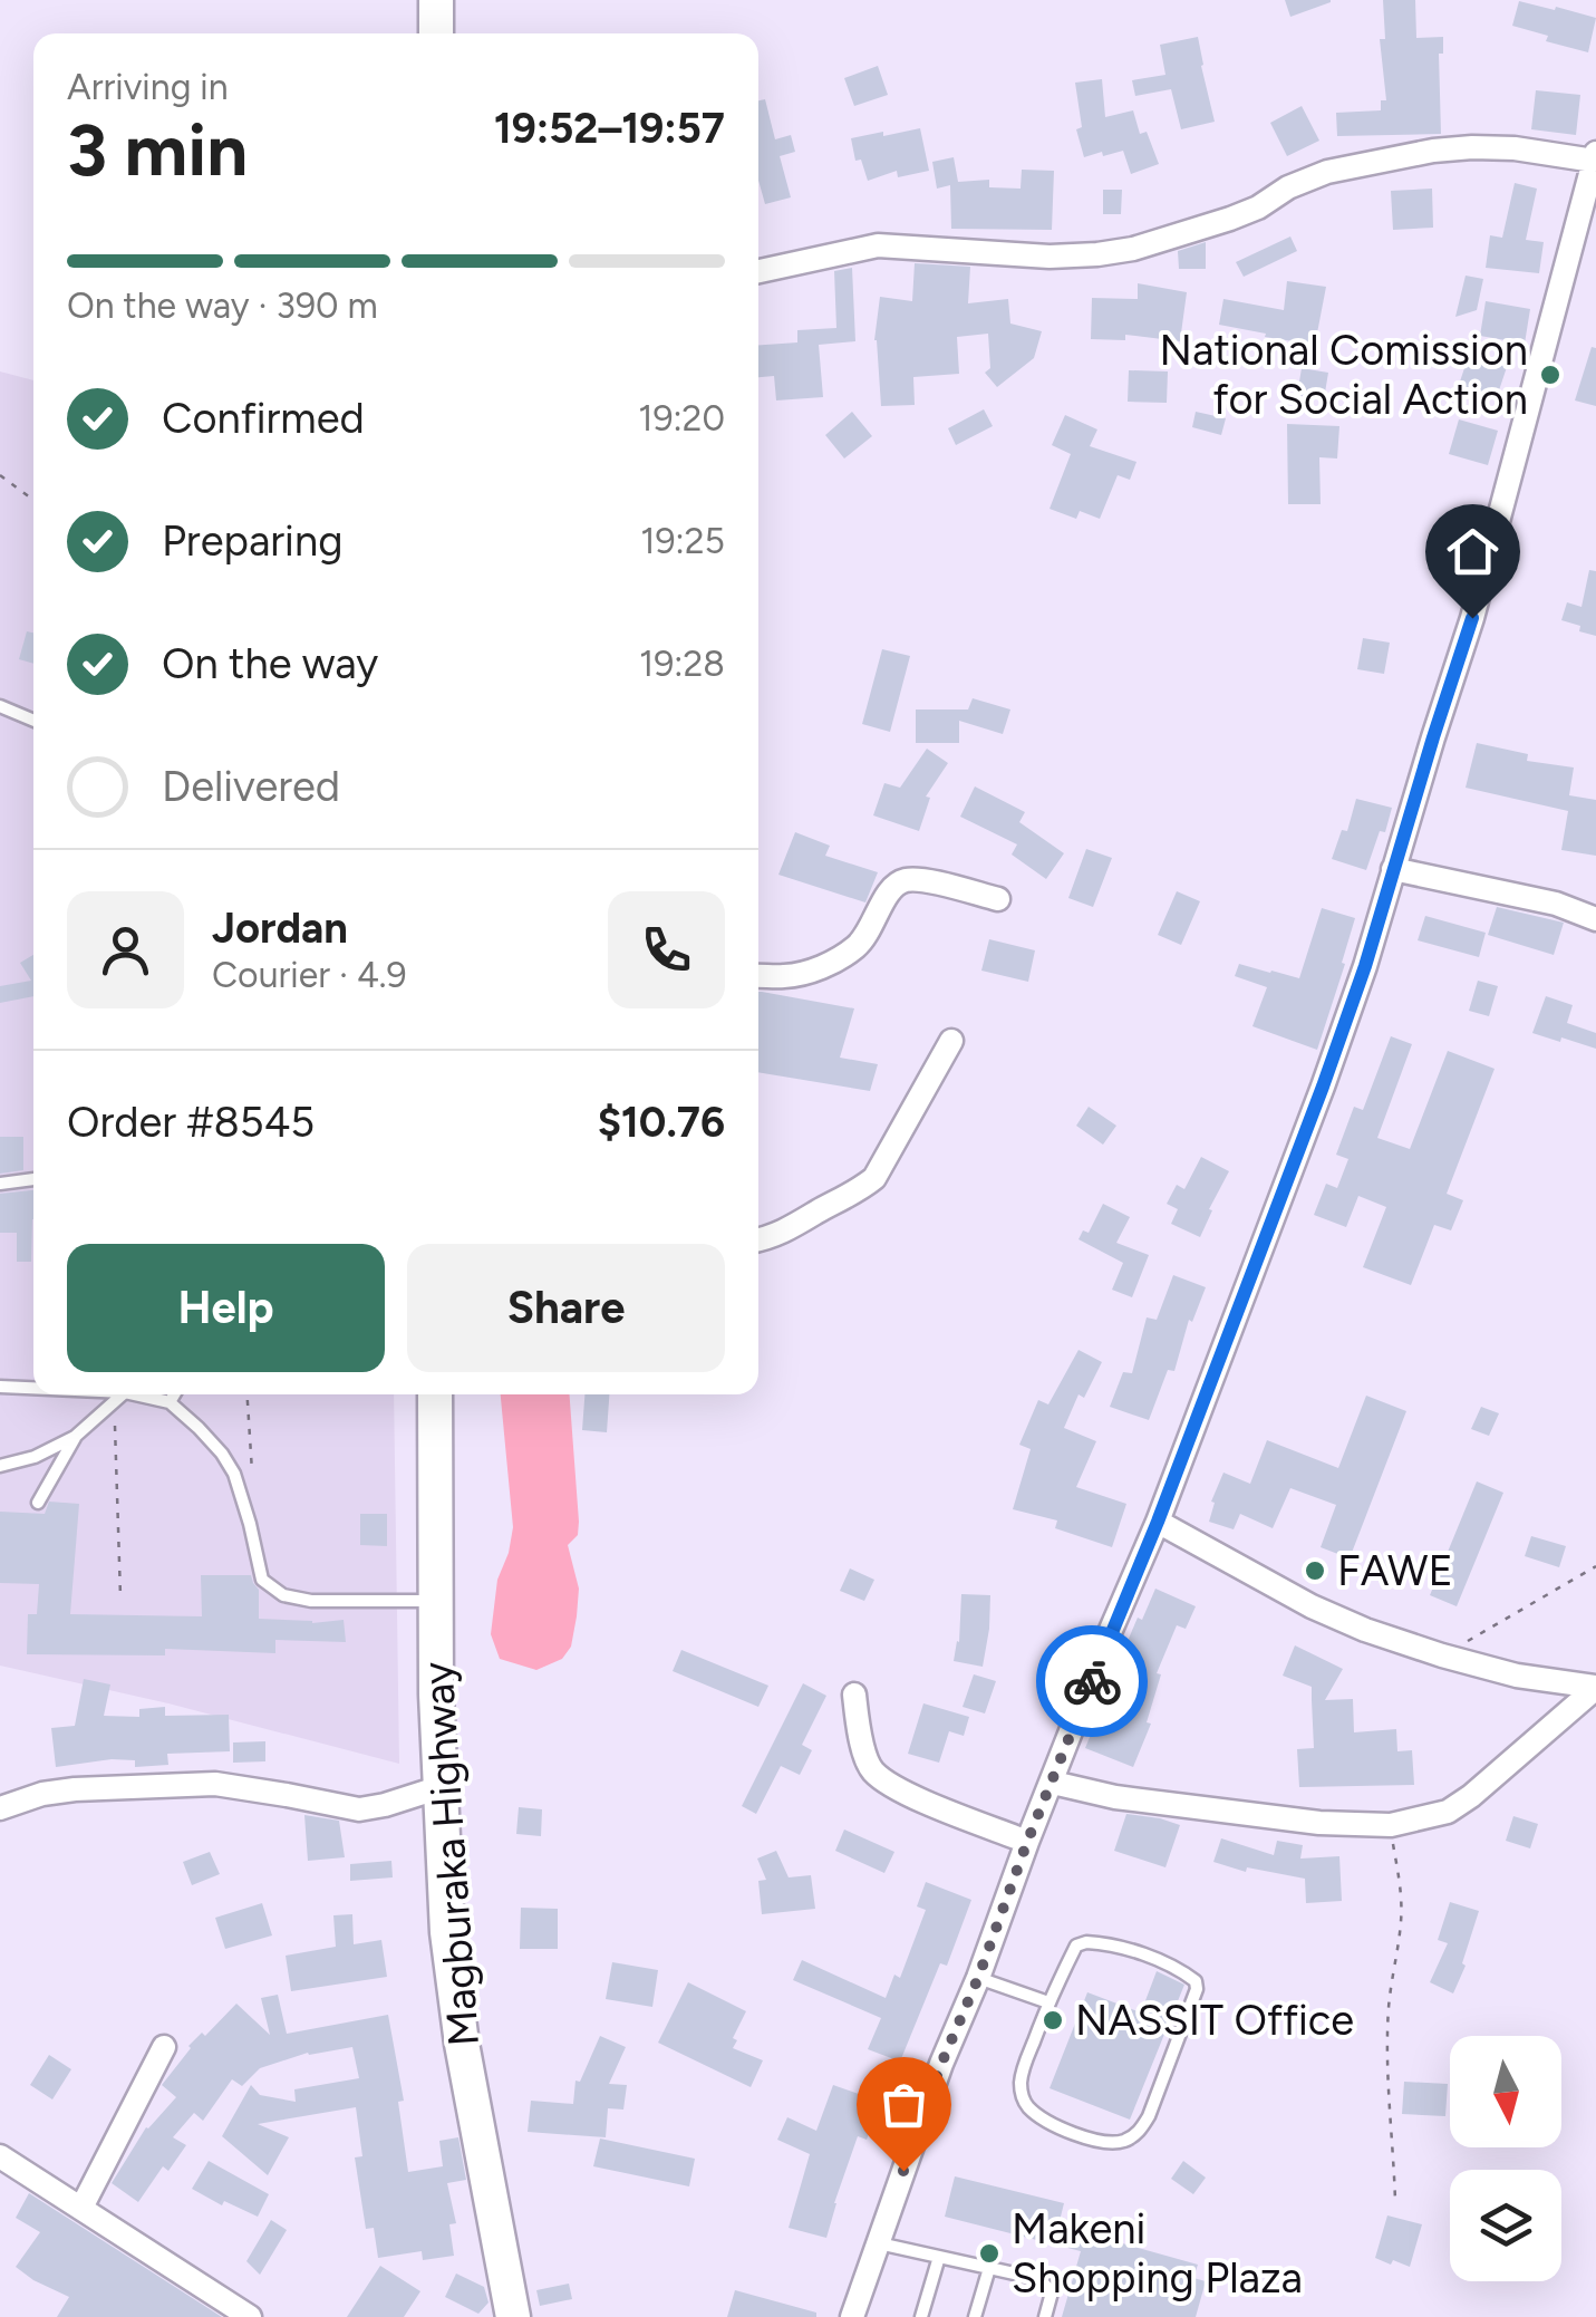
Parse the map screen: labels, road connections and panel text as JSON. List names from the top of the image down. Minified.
{"streets":{"main road":["Magburaka Highway"]},"places":["National Comission for Social Action","FAWE","NASSIT Office","Makeni Shopping Plaza"],"north":"bottom","page":{"heading":["3 min","Arriving in","19:52–19:57"],"panel":["Jordan","Courier · 4.9","Order #8545","$10.76"],"bar":"On the way · 390 m","list":[["Confirmed","19:20"],["Preparing","19:25"],["On the way","19:28"],"Delivered"],"buttons":["Help","Share"]}}
